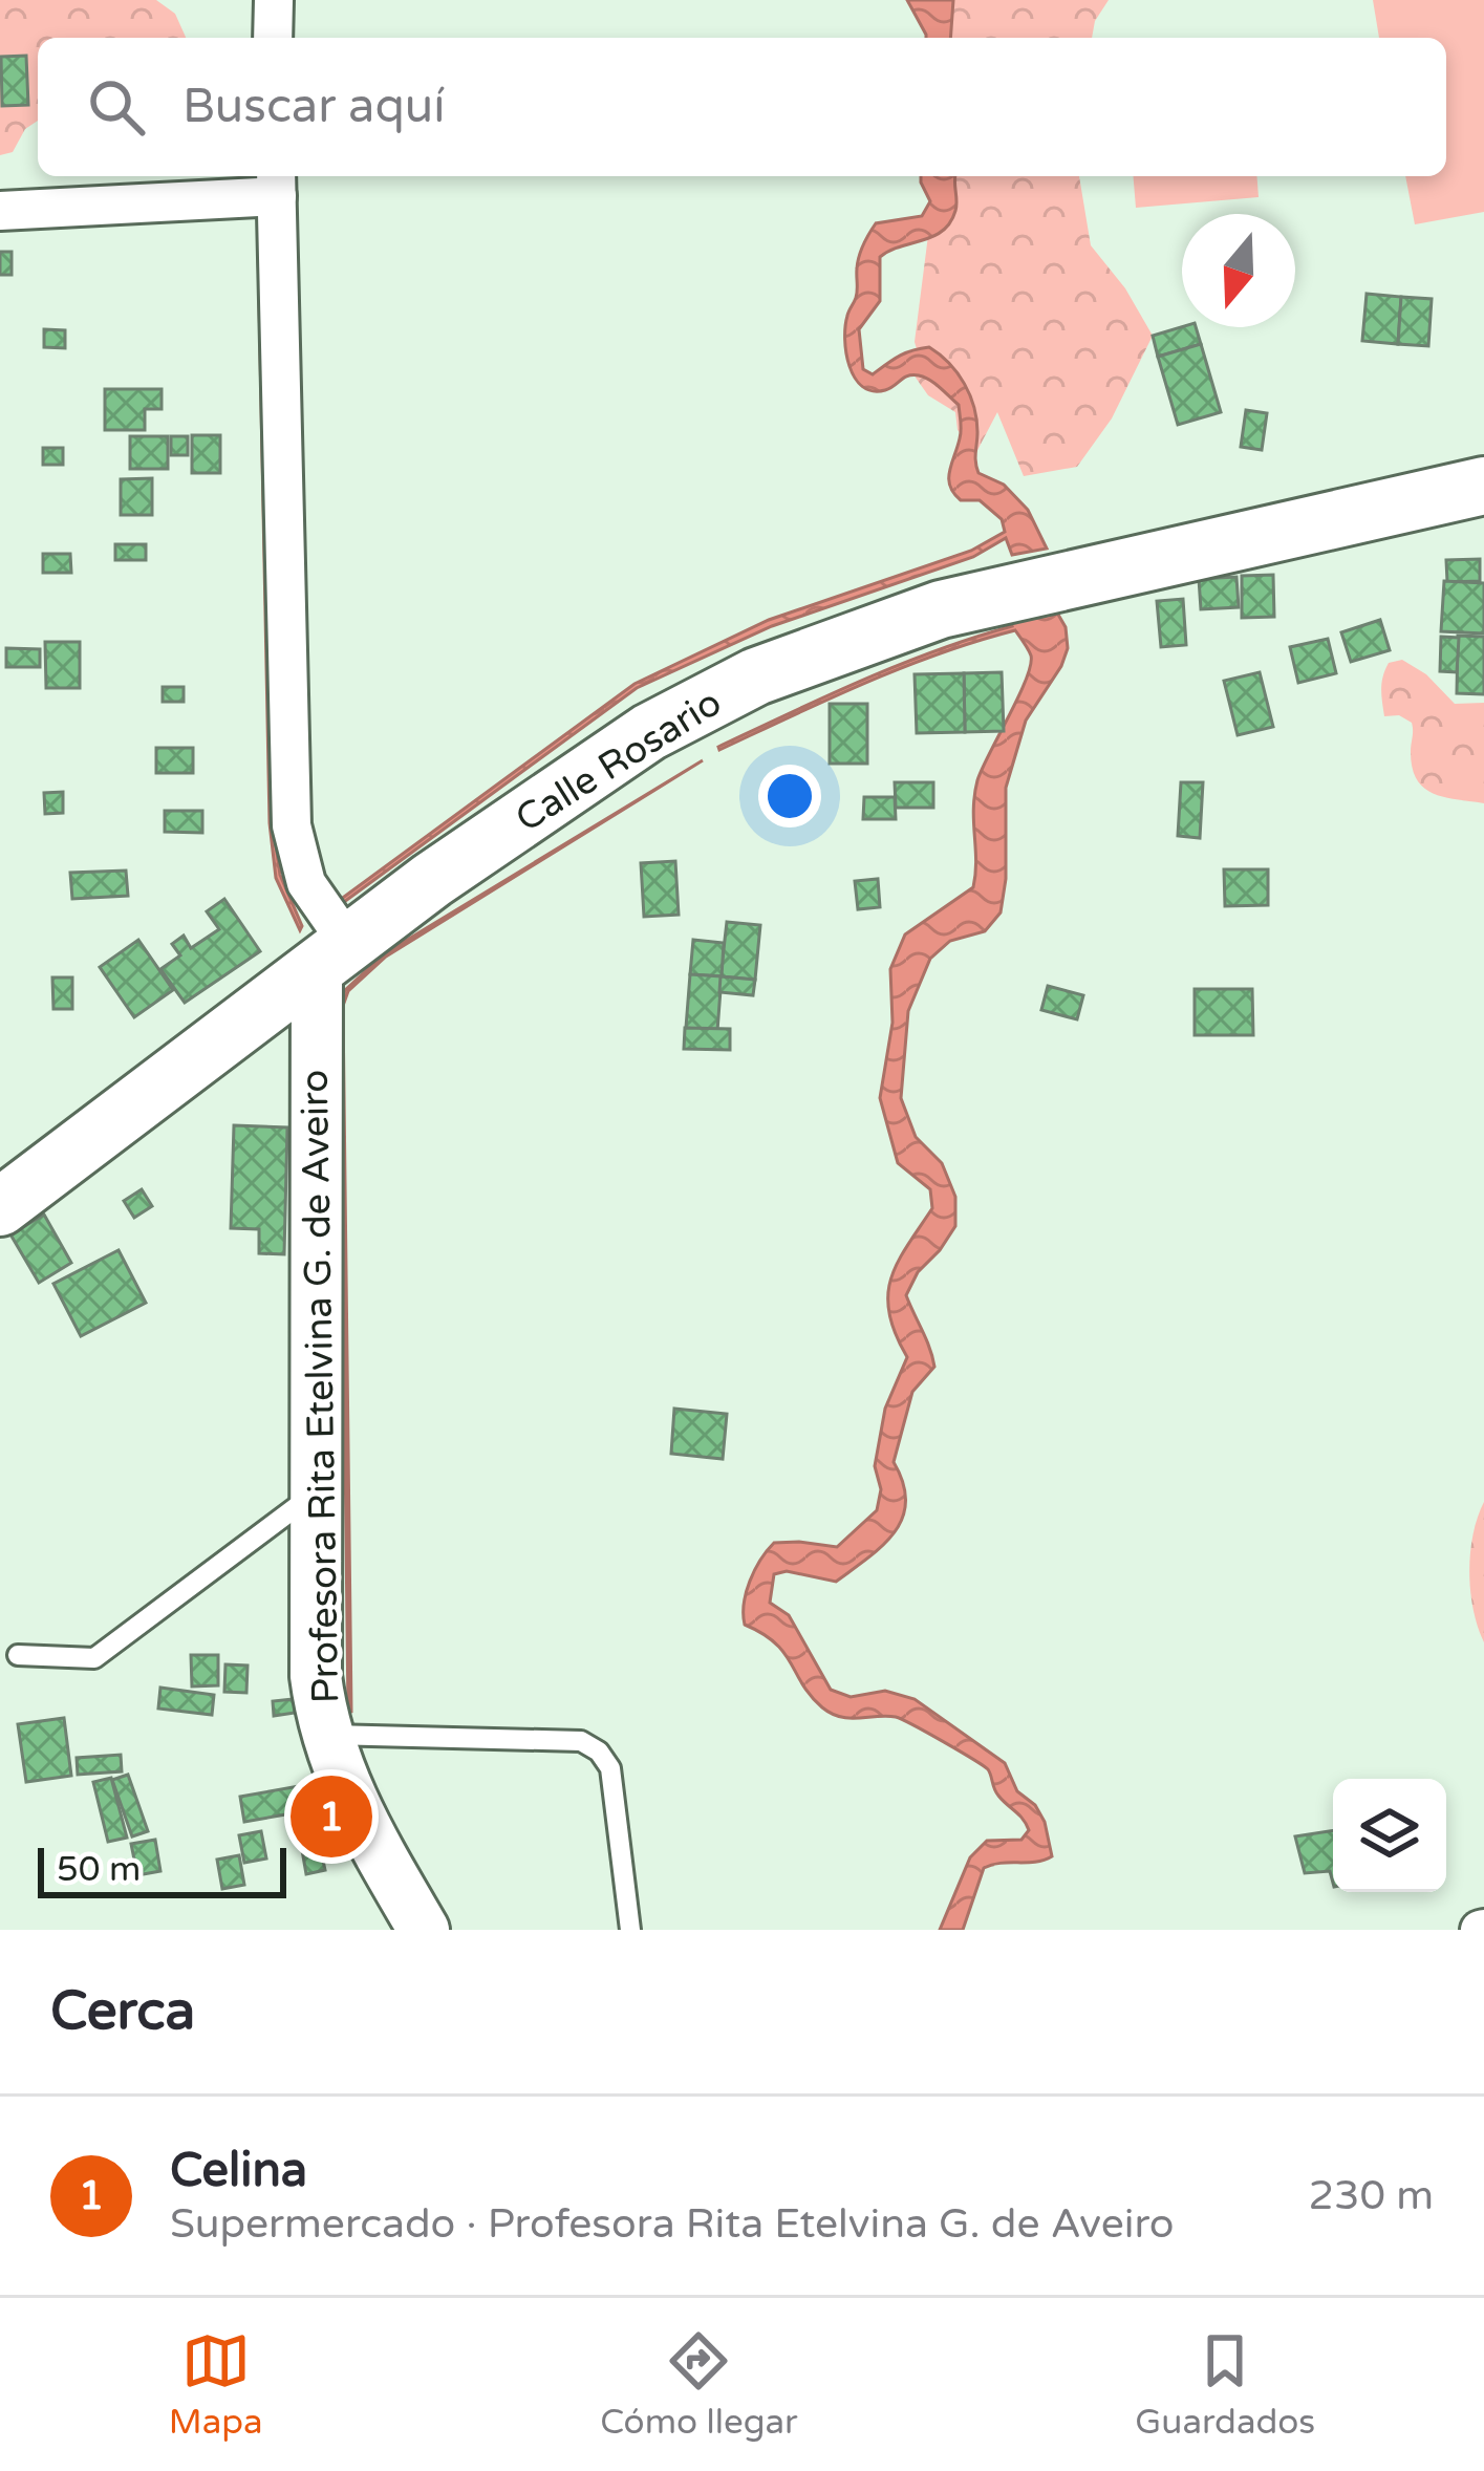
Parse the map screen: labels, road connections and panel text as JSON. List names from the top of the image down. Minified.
{"streets":{"main road":["Calle Rosario"],"street":["Profesora Rita Etelvina G. de Aveiro"]},"crossings":[["Calle Rosario","Profesora Rita Etelvina G. de Aveiro"]],"scale_bar":"50 m","north":"bottom","page":{"search":"Buscar aquí","pins":"1","scale":"50 m","heading":"Cerca","list":[{"mark":"1","name":"Celina","note":"Supermercado · Profesora Rita Etelvina G. de Aveiro","value":"230 m"}],"nav":["Mapa","Cómo llegar","Guardados"]}}
